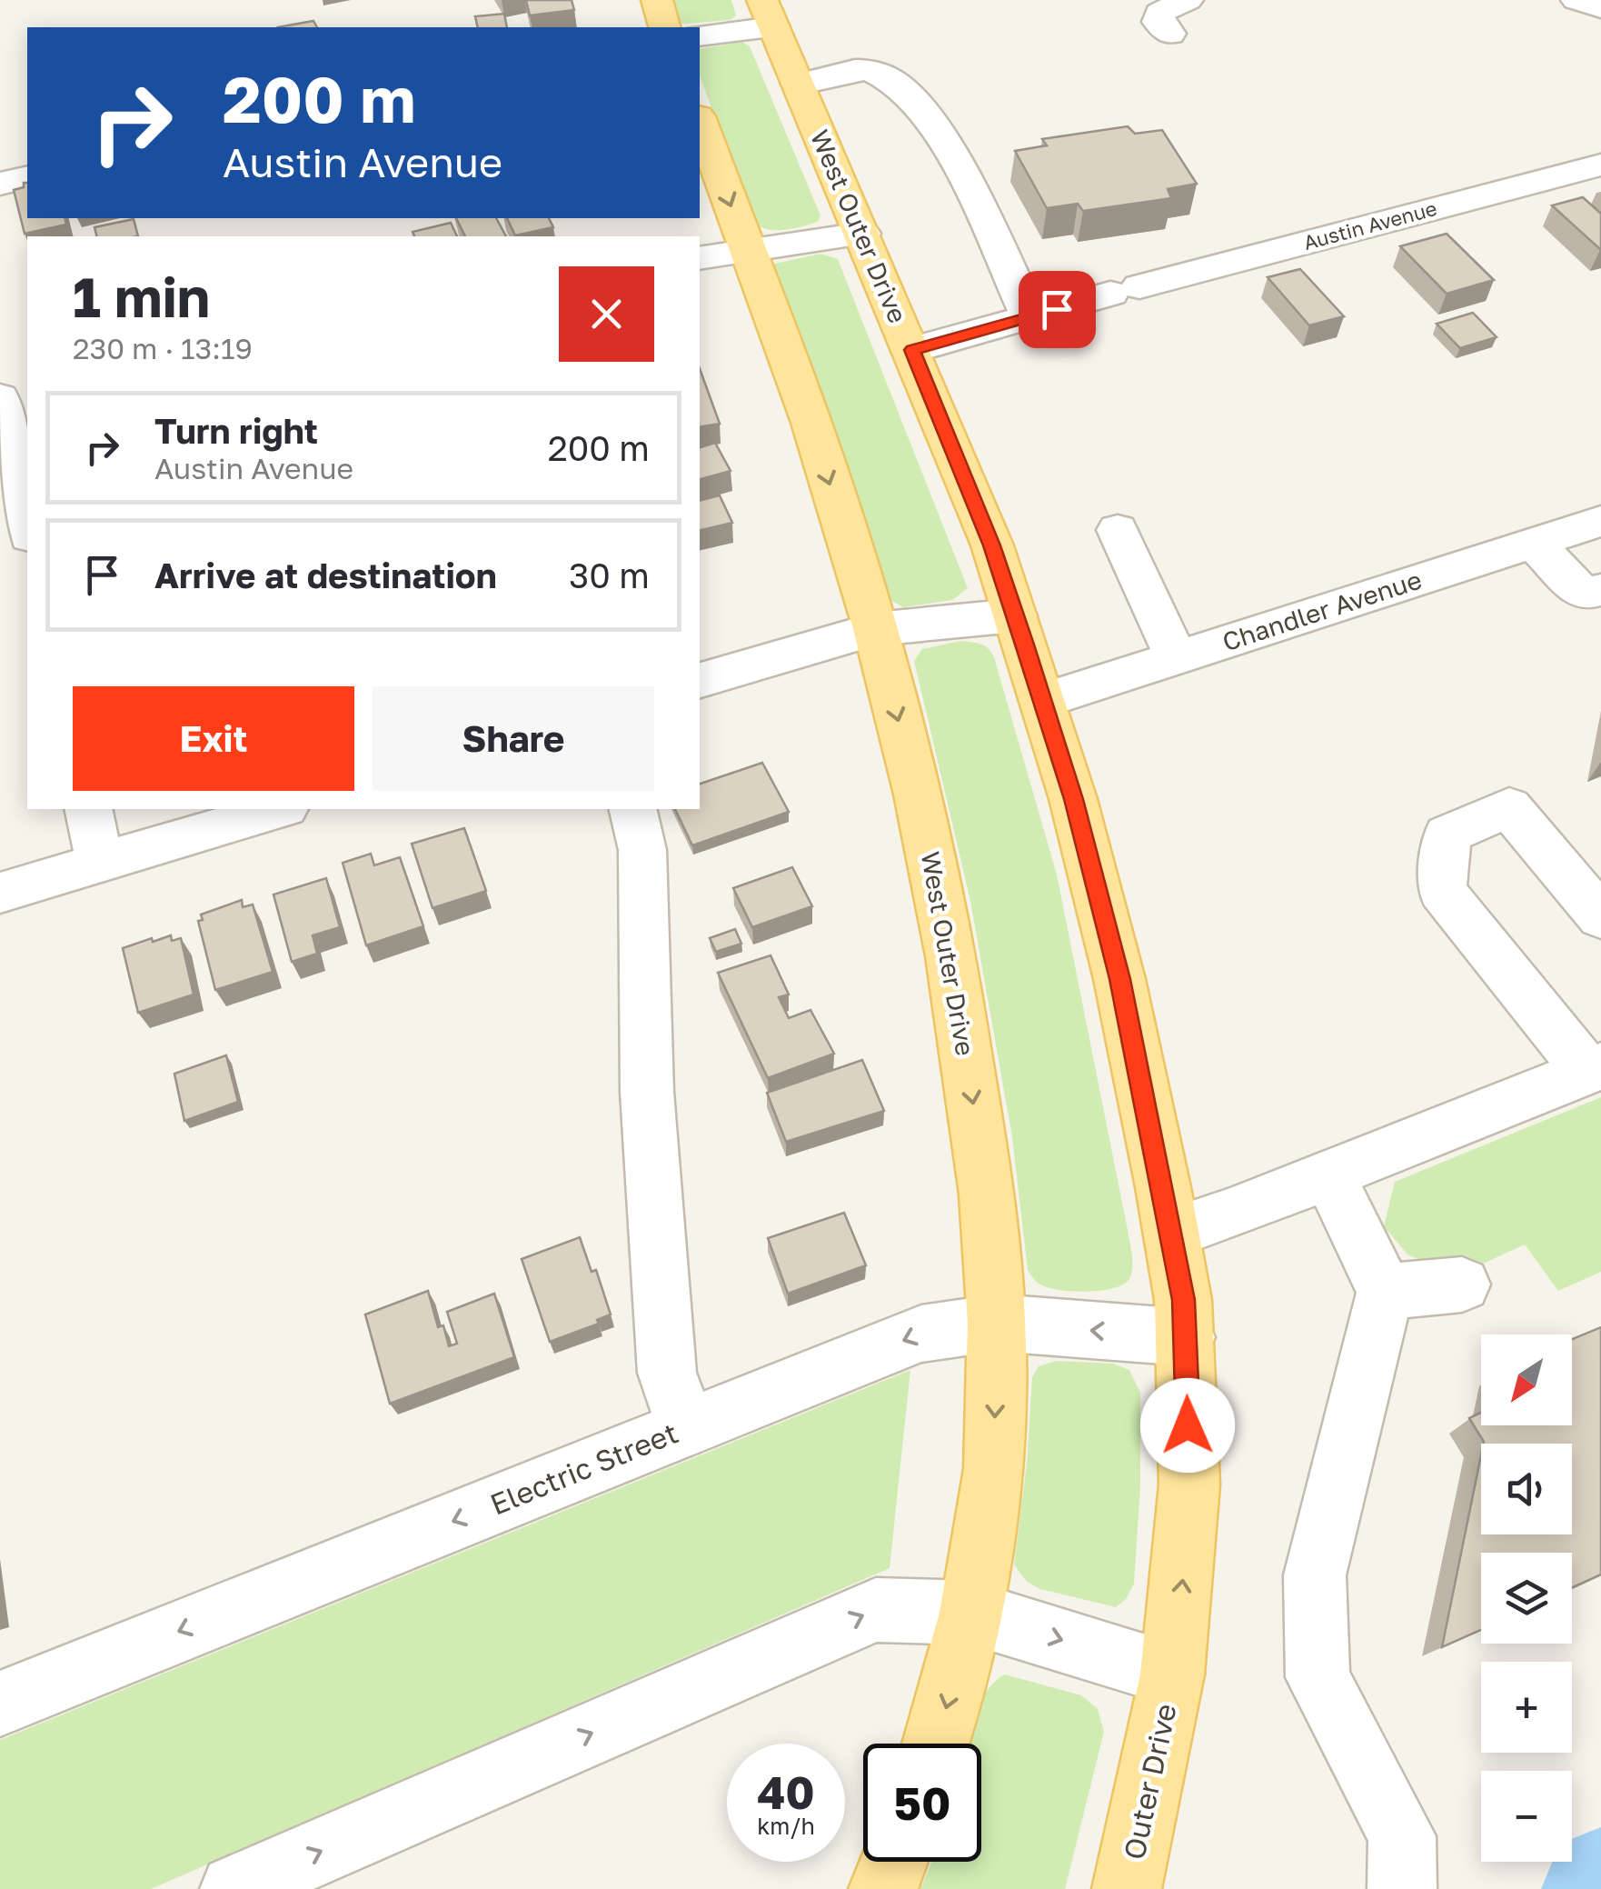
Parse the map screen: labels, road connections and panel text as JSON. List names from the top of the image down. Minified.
{"streets":{"main road":["West Outer Drive","Outer Drive"],"street":["Austin Avenue","Chandler Avenue","Electric Street"]},"crossings":[["Austin Avenue","West Outer Drive"],["West Outer Drive","Chandler Avenue"],["West Outer Drive","Electric Street"],["West Outer Drive","Outer Drive"]],"north":"bottom left","page":{"turn":["200 m","Austin Avenue"],"heading":["1 min","230 m · 13:19"],"list":[{"name":"Turn right","note":"Austin Avenue","value":"200 m"},{"name":"Arrive at destination","value":"30 m"}],"buttons":["Exit","Share"],"map_buttons":["+","−"],"speed":"40 km/h","limit":"50"}}
